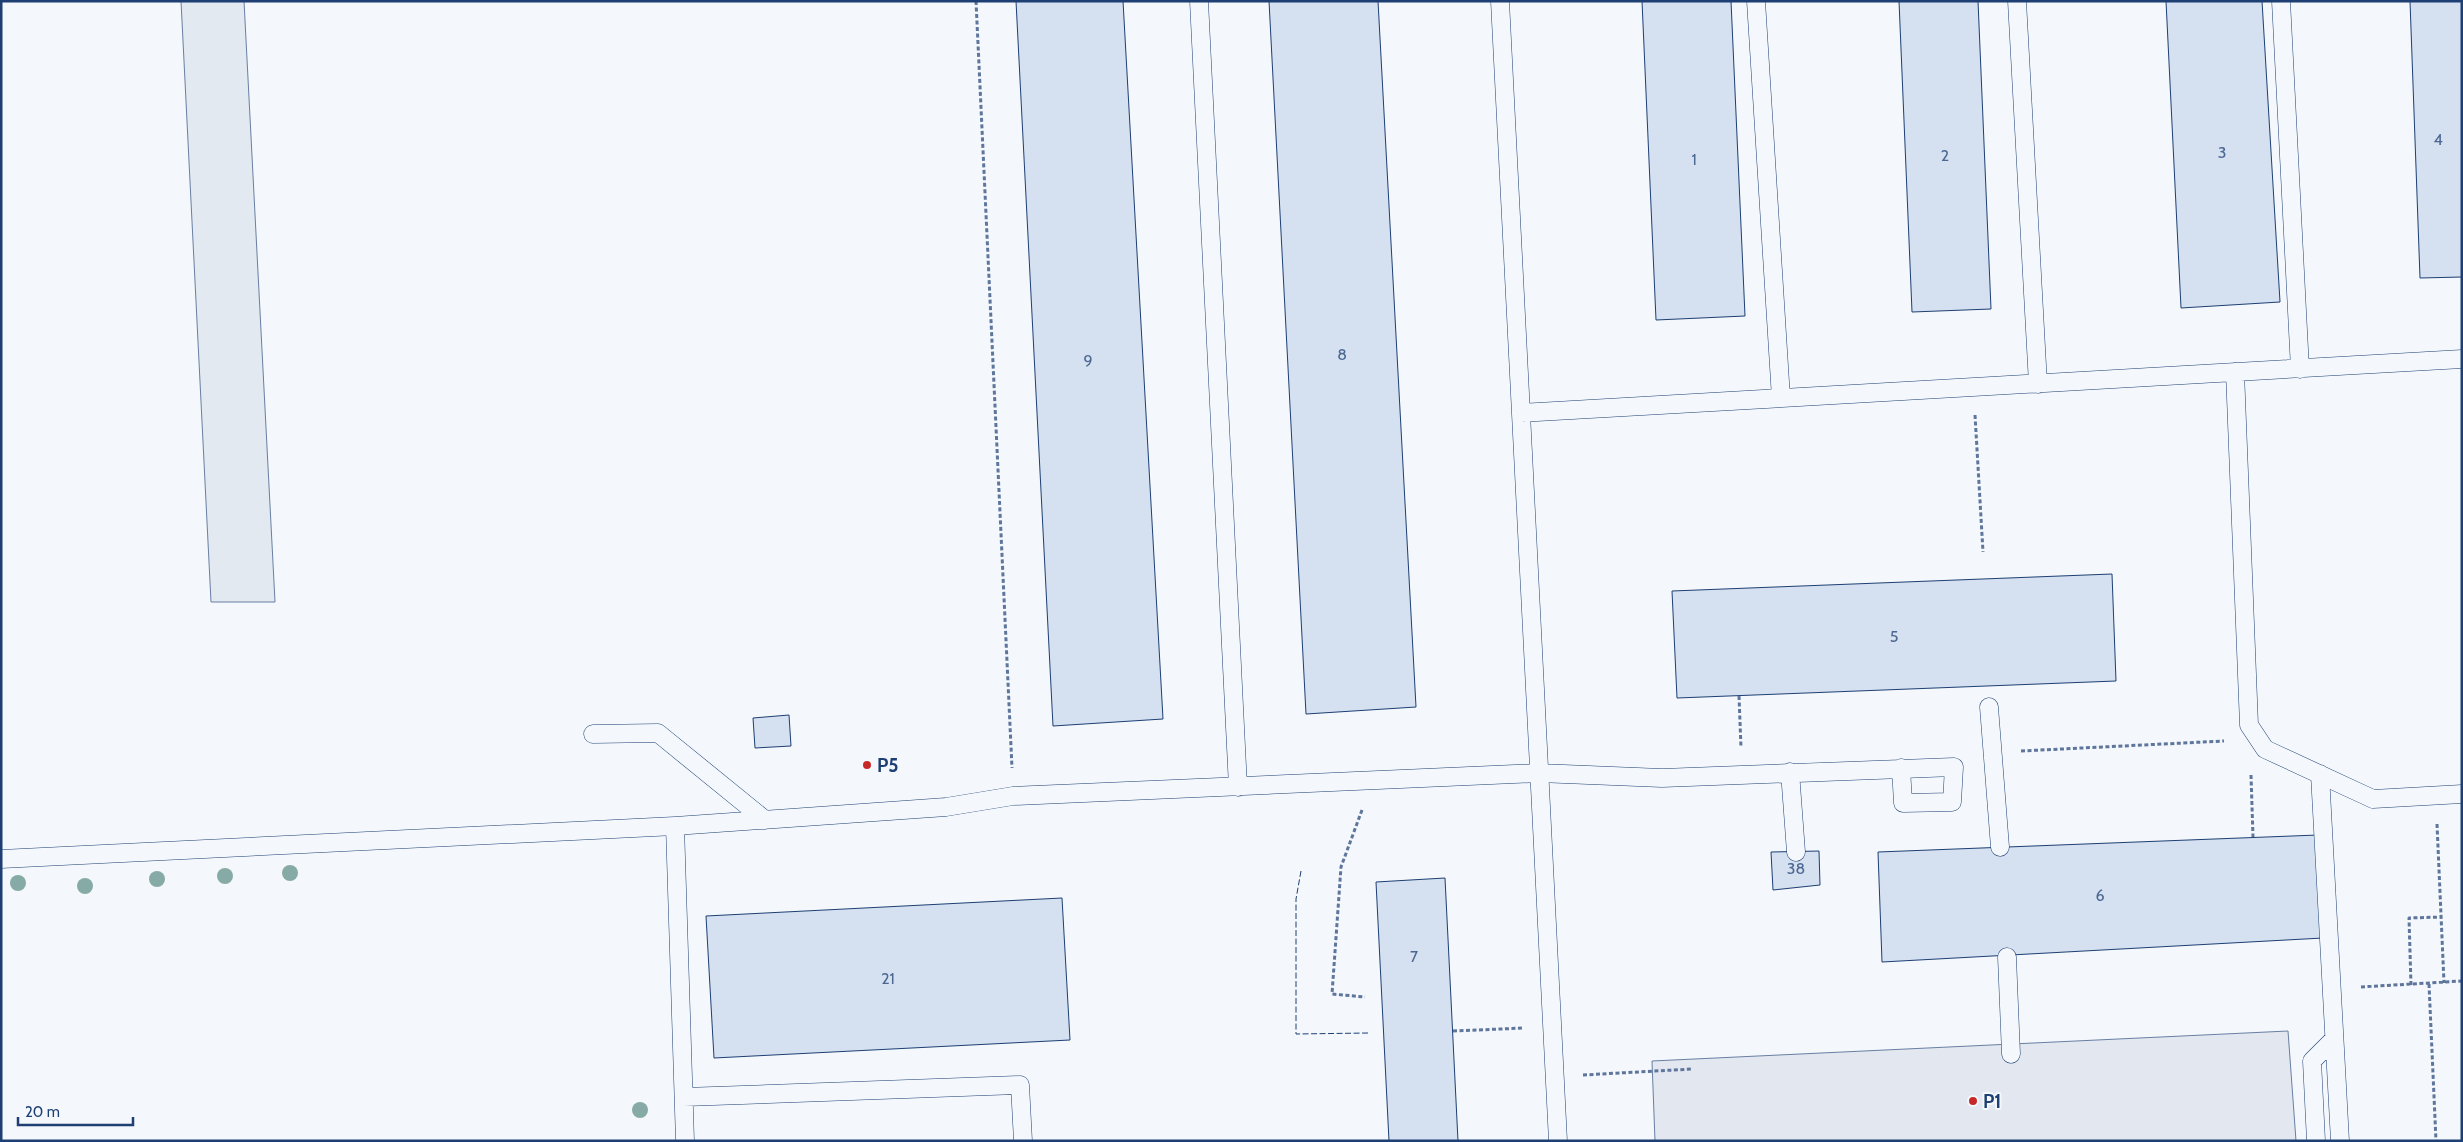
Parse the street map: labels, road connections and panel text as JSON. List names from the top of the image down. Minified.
{"places":["P5","P1"],"house_numbers":["4","3","2","1","8","9","5","38","6","7","21"],"scale_bar":"20 m"}
